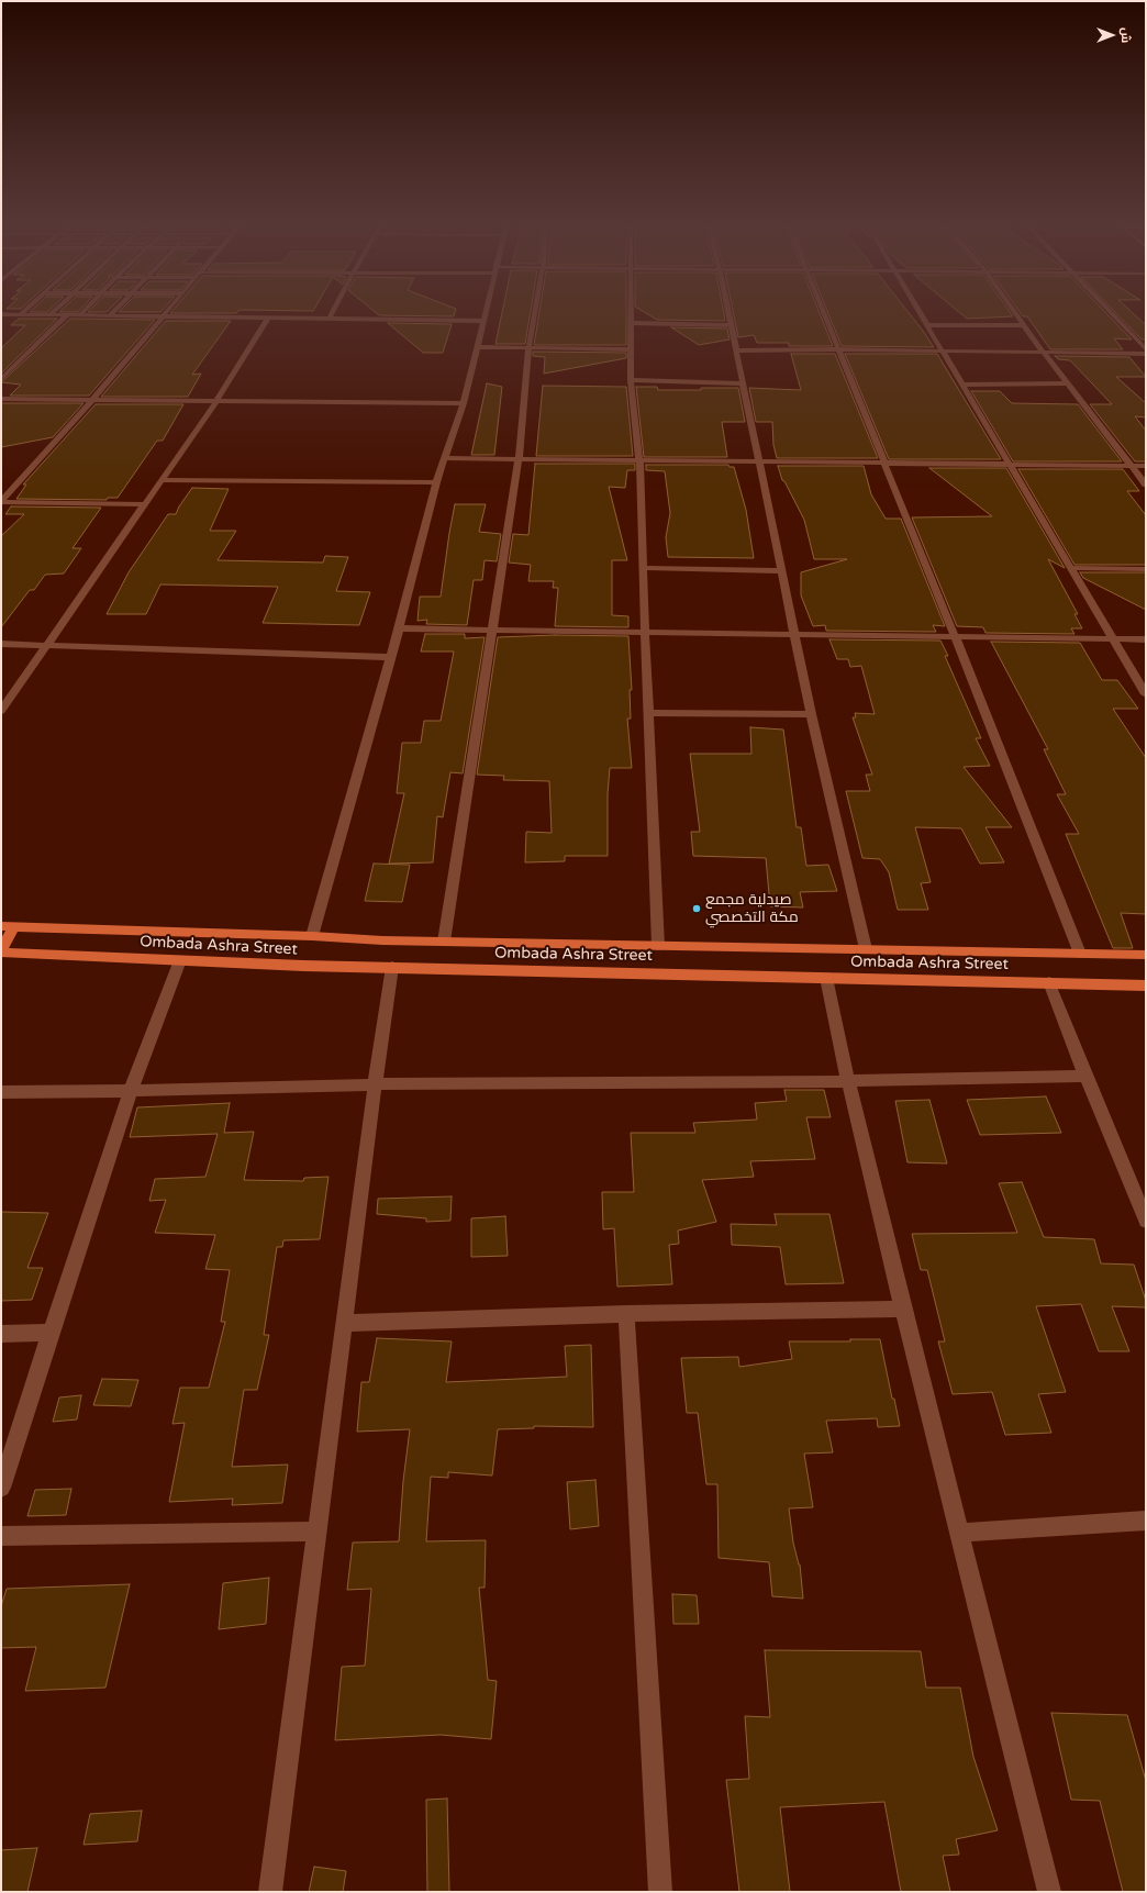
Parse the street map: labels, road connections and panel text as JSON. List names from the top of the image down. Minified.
{"streets":{"main road":["Ombada Ashra Street"]},"places":["صيدلية مجمع مكة التخصصي"],"north":"right"}
